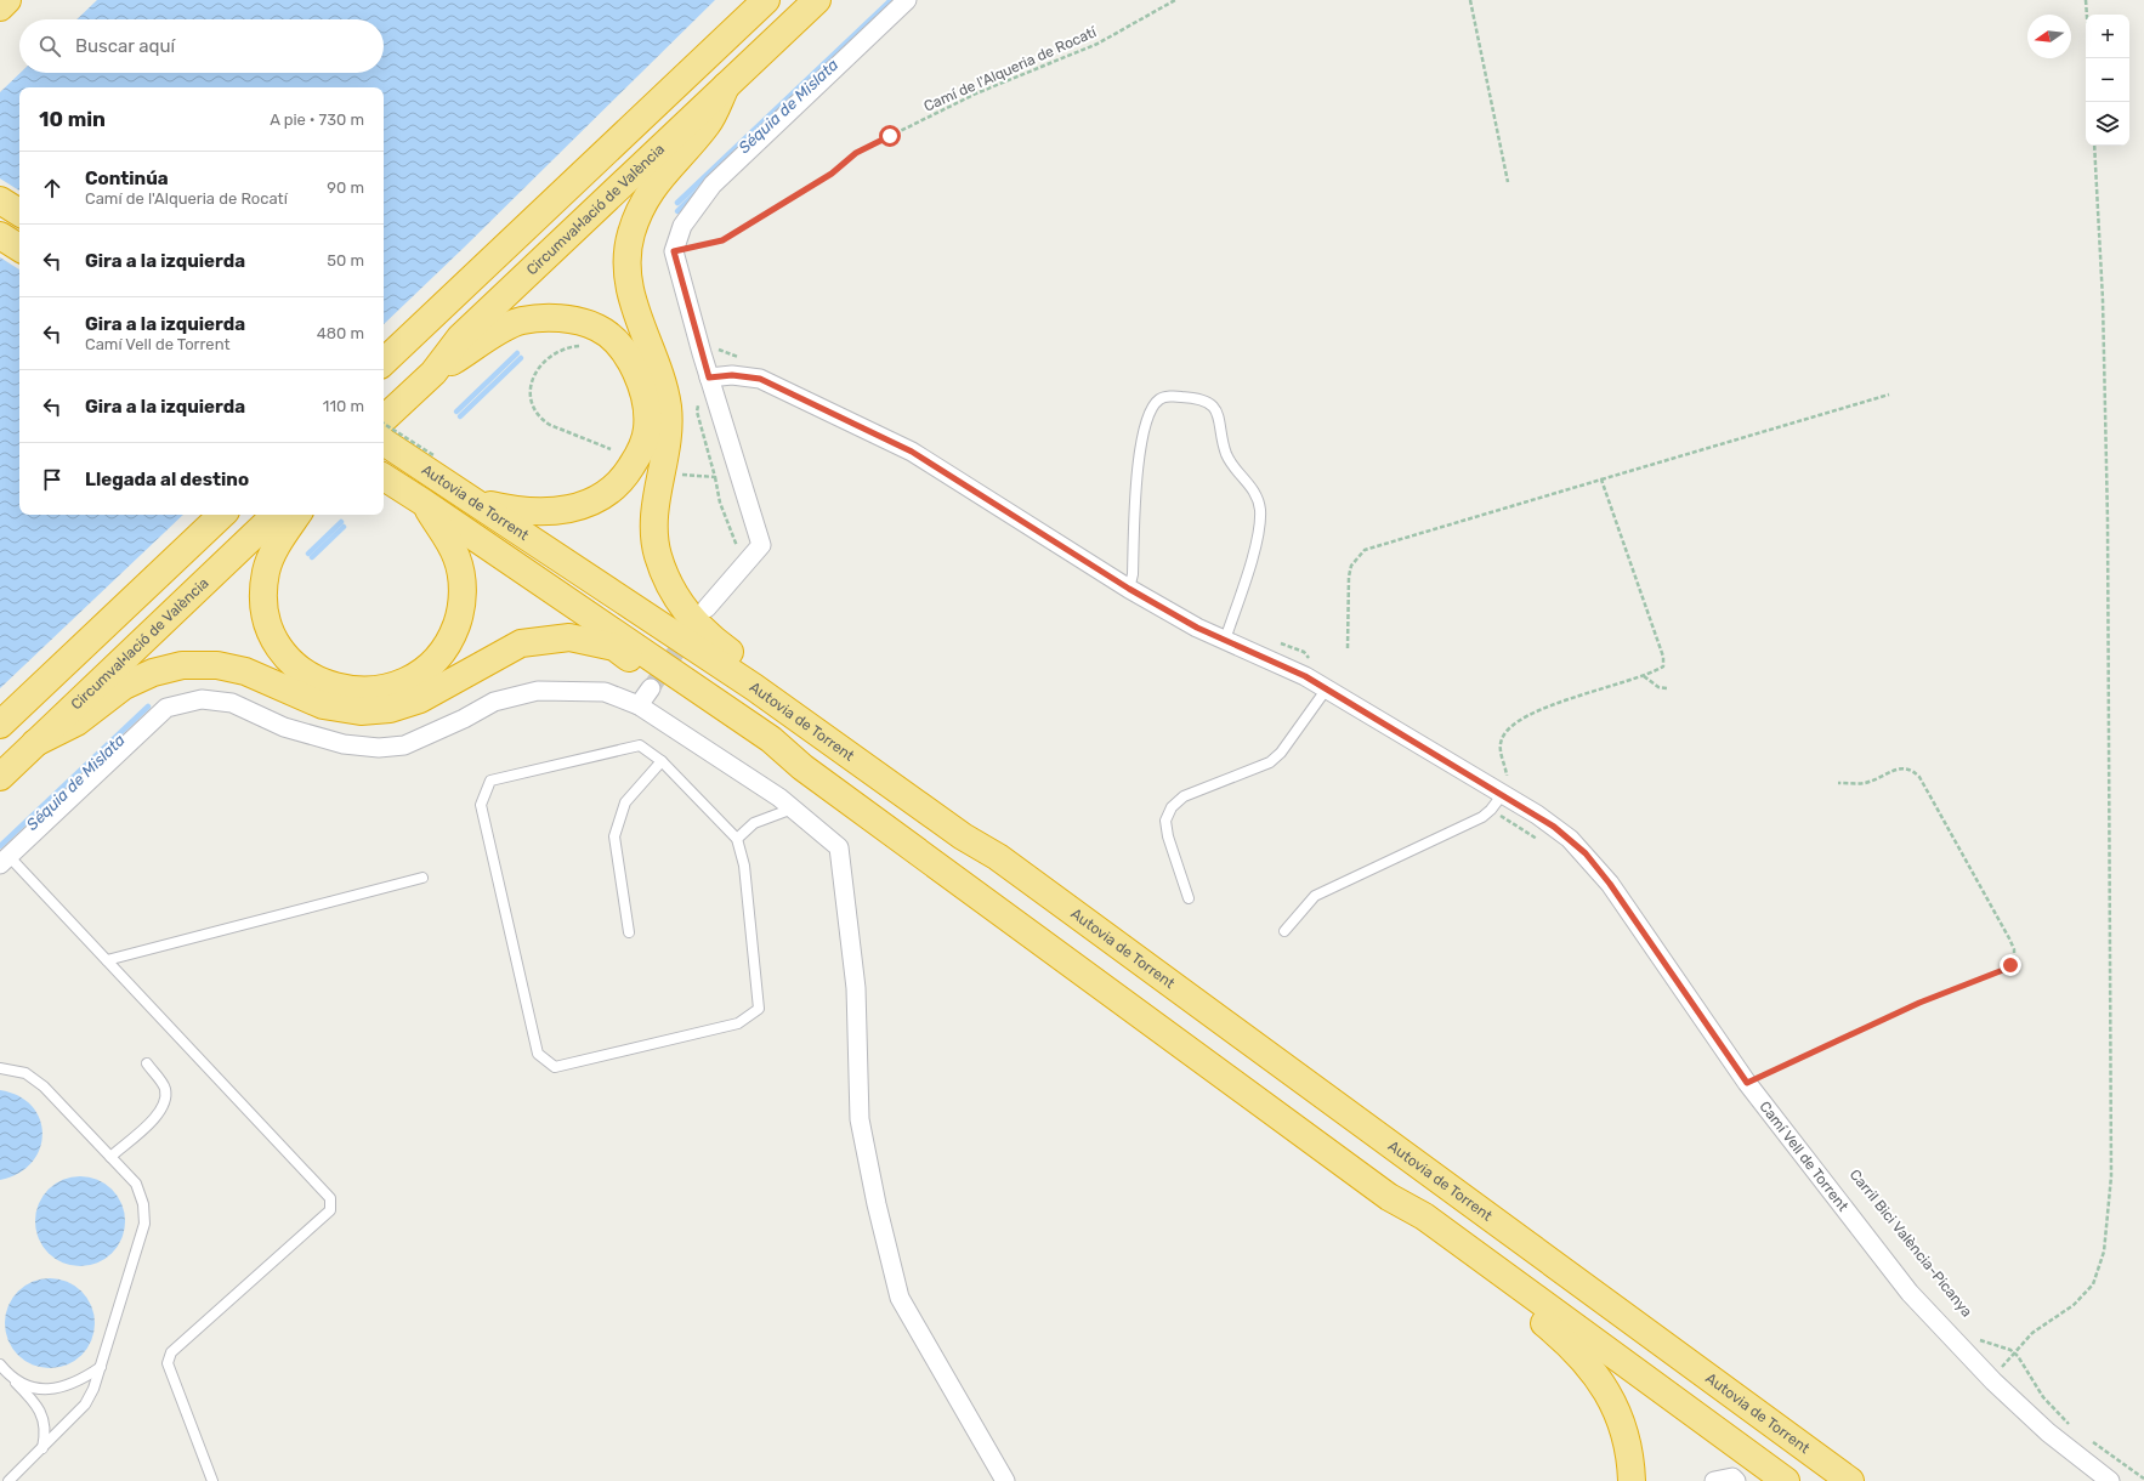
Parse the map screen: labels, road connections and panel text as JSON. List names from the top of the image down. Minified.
{"streets":{"highway":["Circumval·lació de València","Autovia de Torrent"],"street":["Camí Vell de Torrent"],"path":["Camí de l'Alqueria de Rocatí","Carril Bici València-Picanya"]},"water":["Séquia de Mislata"],"north":"left","page":{"map_buttons":["+","−"],"search":"Buscar aquí","heading":["10 min","A pie · 730 m"],"list":[["Continúa","Camí de l'Alqueria de Rocatí","90 m"],["Gira a la izquierda","50 m"],["Gira a la izquierda","Camí Vell de Torrent","480 m"],["Gira a la izquierda","110 m"],"Llegada al destino"]}}
